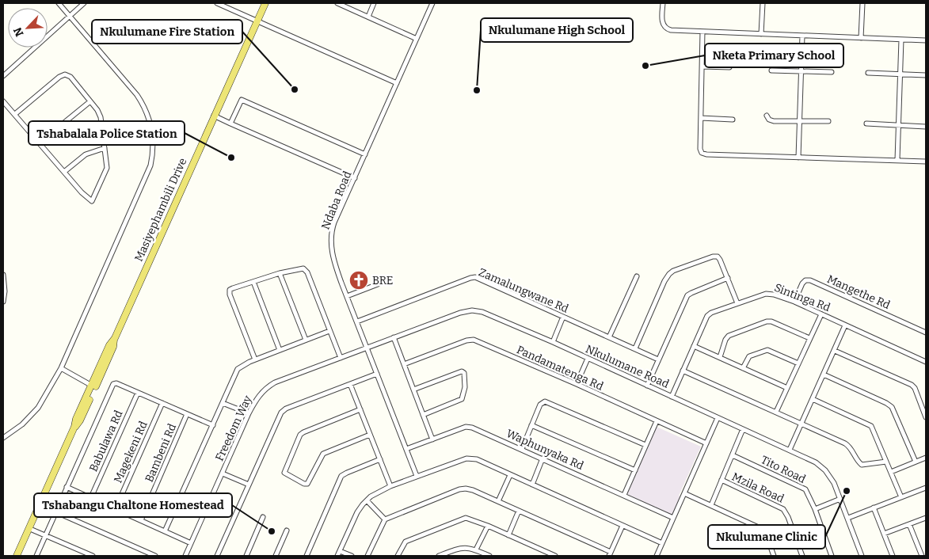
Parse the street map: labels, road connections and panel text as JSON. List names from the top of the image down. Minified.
{"streets":{"main road":["Masiyephambili Drive"],"street":["Ndaba Road","Zamalungwane Rd","Mangethe Rd","Sintinga Rd","Nkulumane Road","Pandamatenga Rd","Freedom Way","Babulawa Rd","Waphunyaka Rd","Magekeni Rd","Bambeni Rd","Tito Road","Mzila Road"]},"crossings":[["Ndaba Road","Zamalungwane Rd"],["Ndaba Road","Nkulumane Road"],["Ndaba Road","Freedom Way"],["Ndaba Road","Waphunyaka Rd"],["Mangethe Rd","Sintinga Rd"],["Sintinga Rd","Nkulumane Road"],["Nkulumane Road","Freedom Way"]],"places":{"other":["Nketa Primary School","Nkulumane Fire Station","Nkulumane High School","Tshabalala Police Station","Nkulumane Clinic","Tshabangu Chaltone Homestead"],"church":["BRE"]},"north":"bottom left"}
